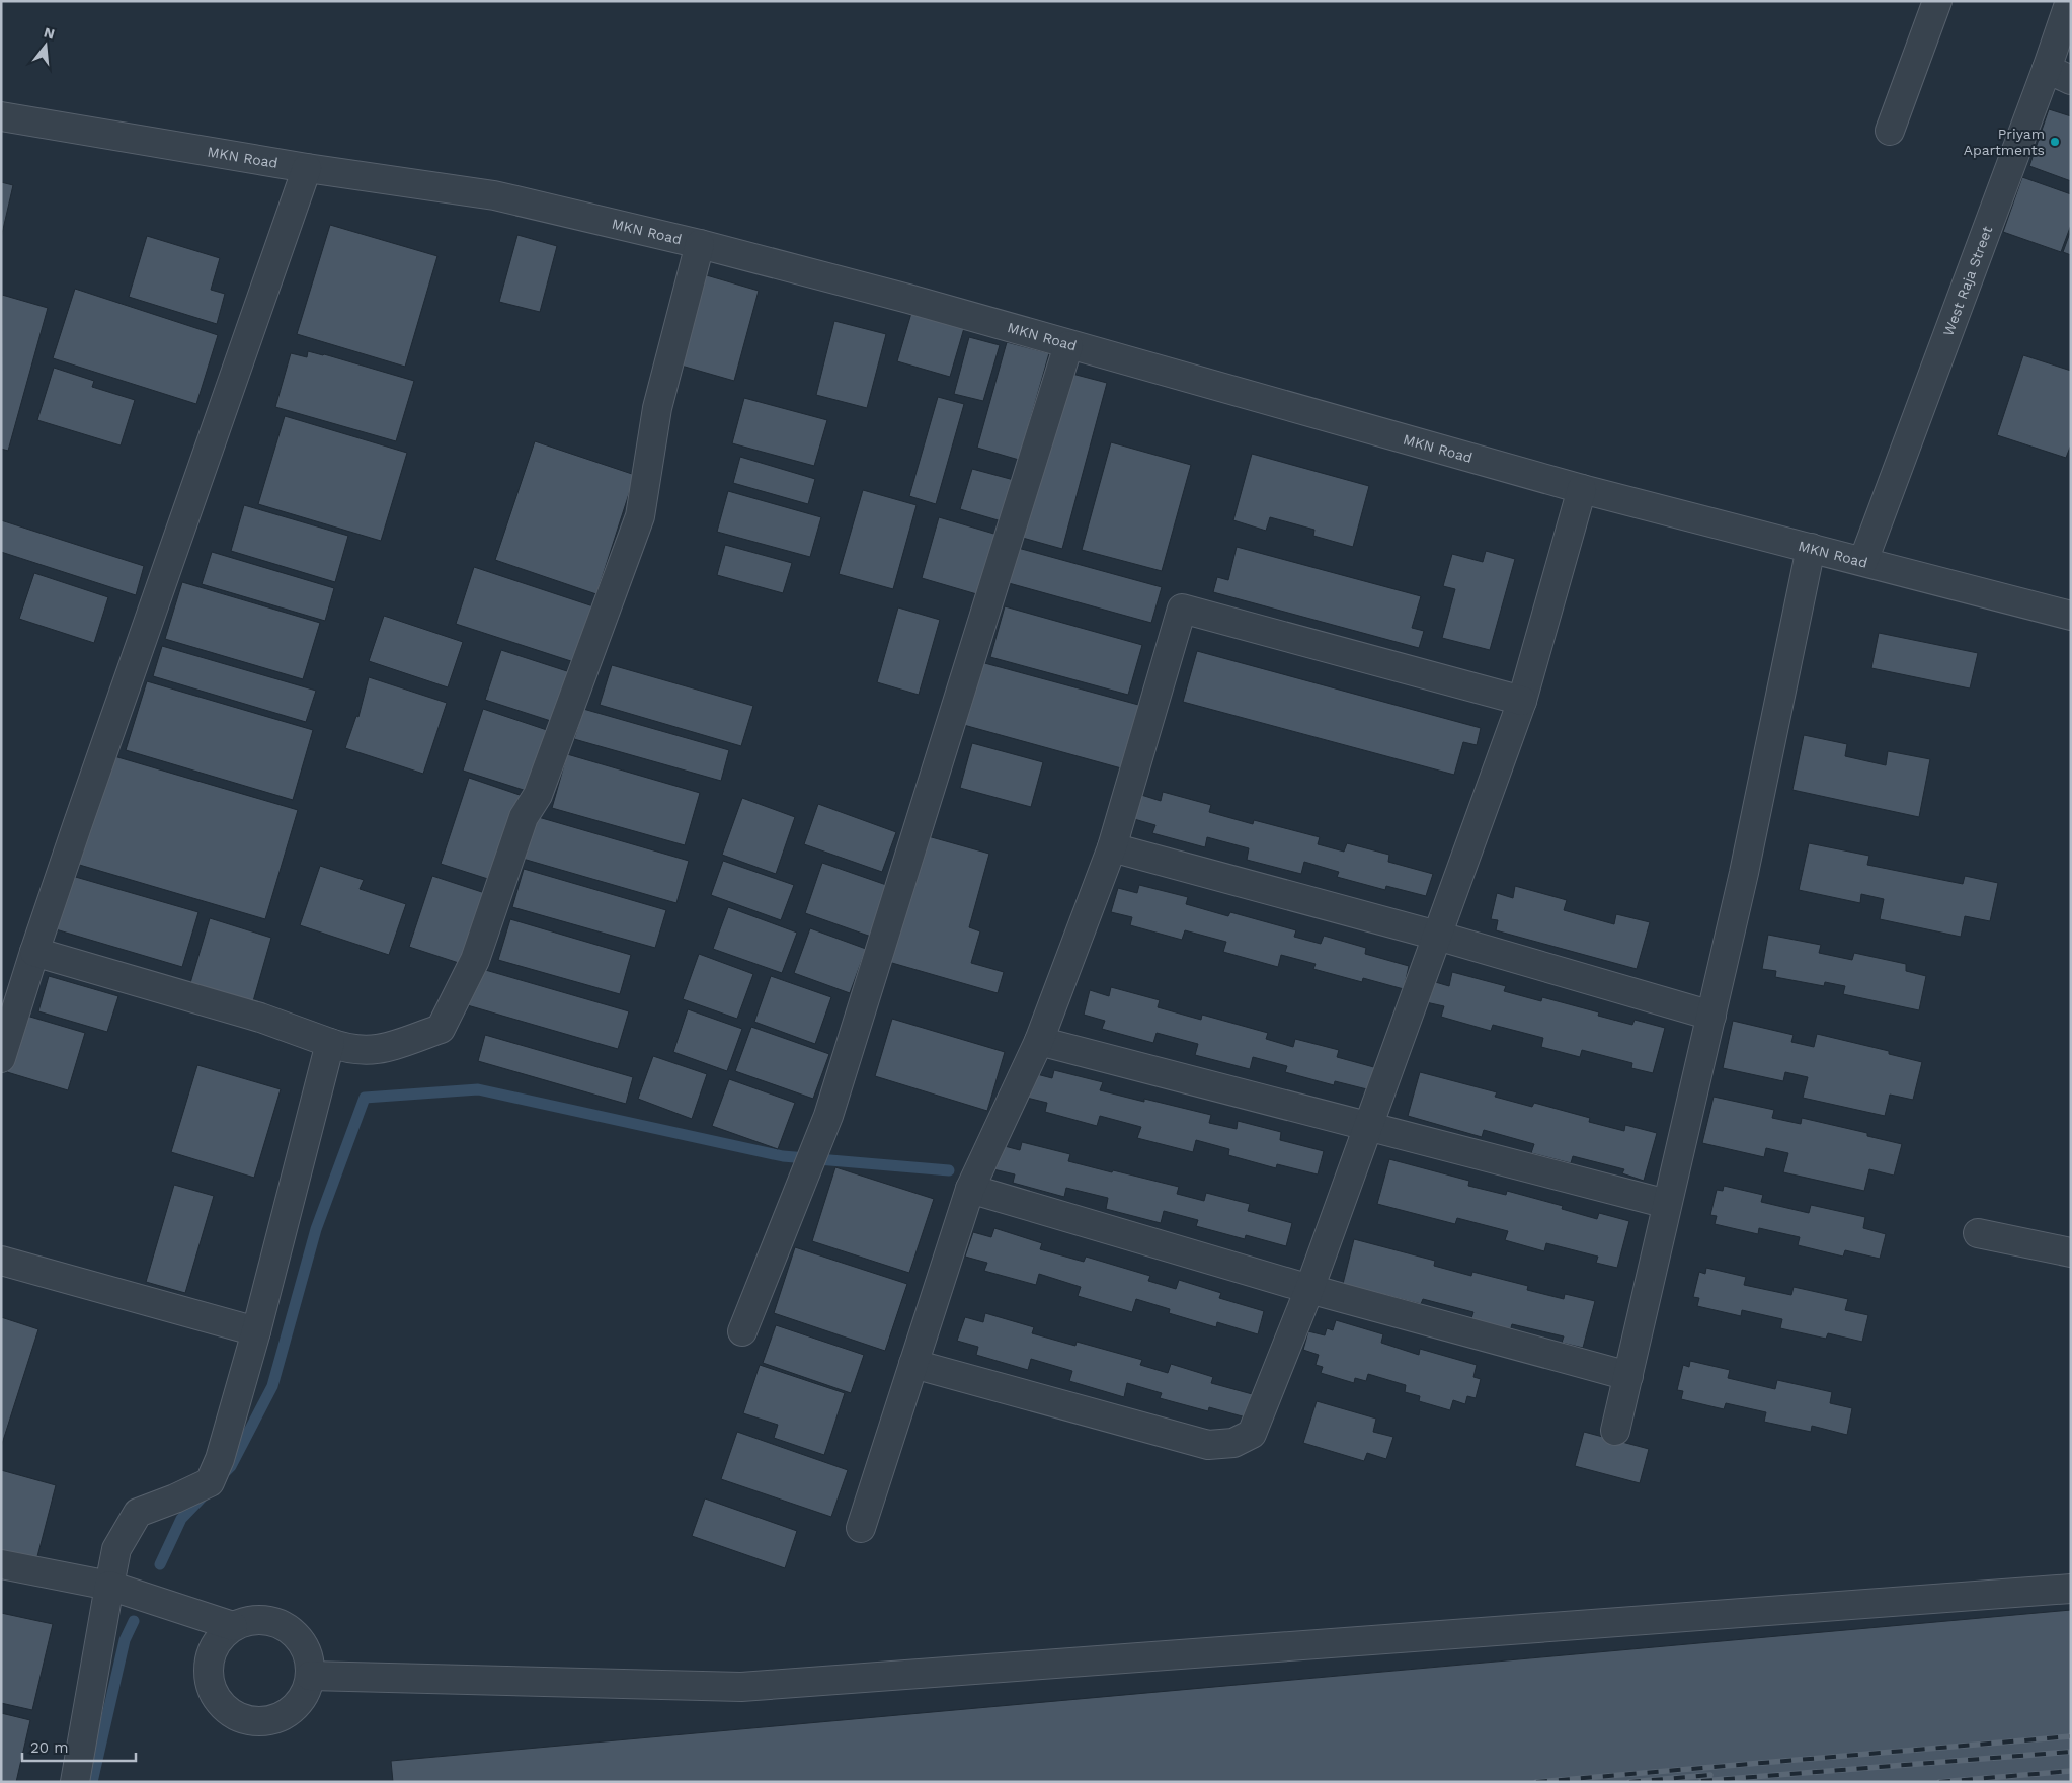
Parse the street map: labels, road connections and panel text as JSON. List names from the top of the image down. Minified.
{"streets":{"street":["MKN Road","West Raja Street"]},"crossings":[["MKN Road","West Raja Street"]],"places":["Priyam Apartments"],"scale_bar":"20 m","north":"top"}
